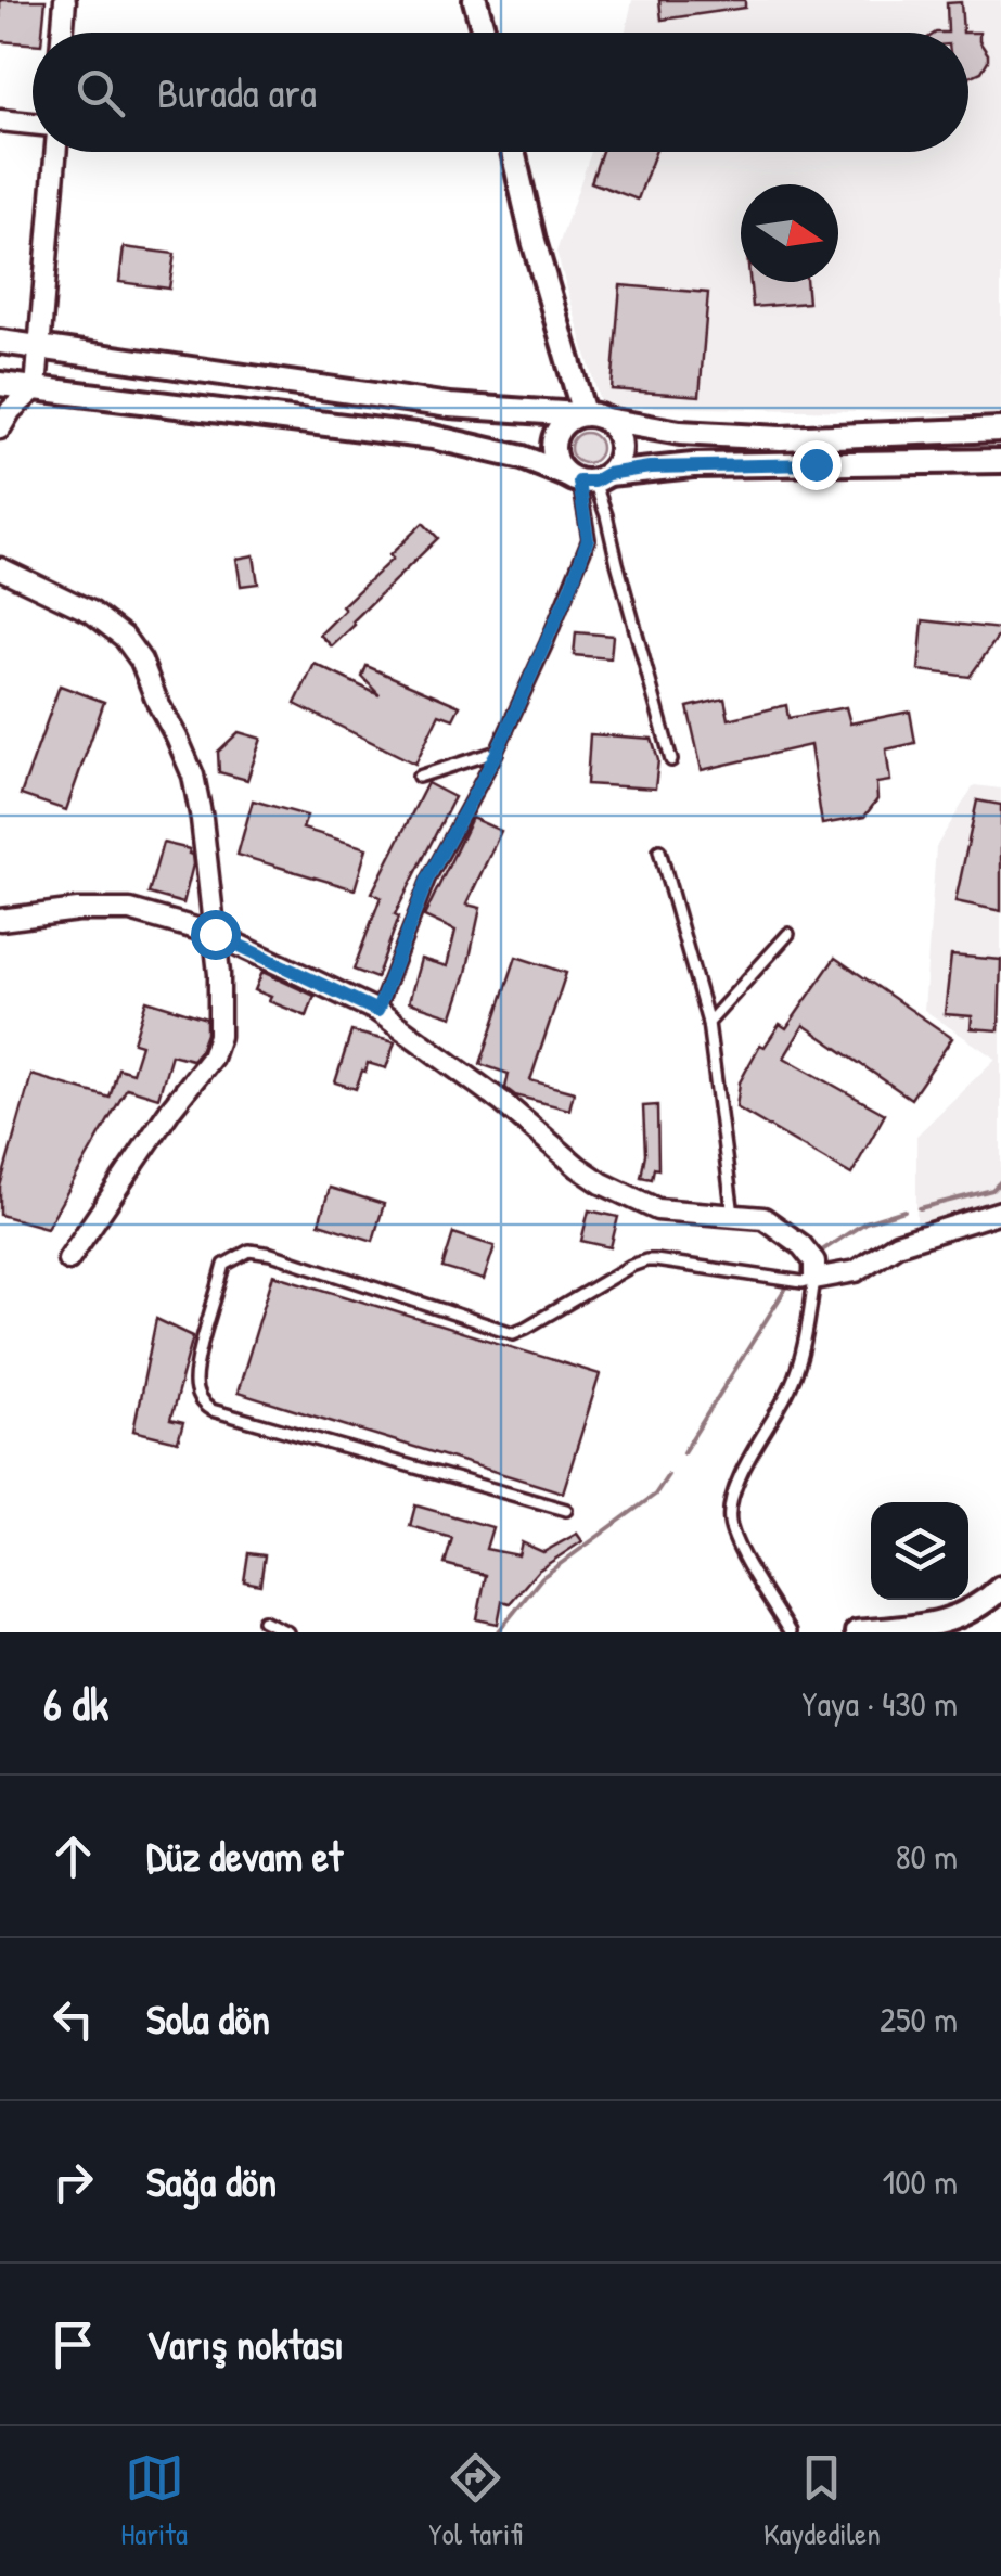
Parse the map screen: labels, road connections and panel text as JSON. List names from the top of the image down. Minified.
{"north":"right","page":{"search":"Burada ara","heading":["6 dk","Yaya · 430 m"],"list":[["Düz devam et","80 m"],["Sola dön","250 m"],["Sağa dön","100 m"],"Varış noktası"],"nav":["Harita","Yol tarifi","Kaydedilen"]}}
